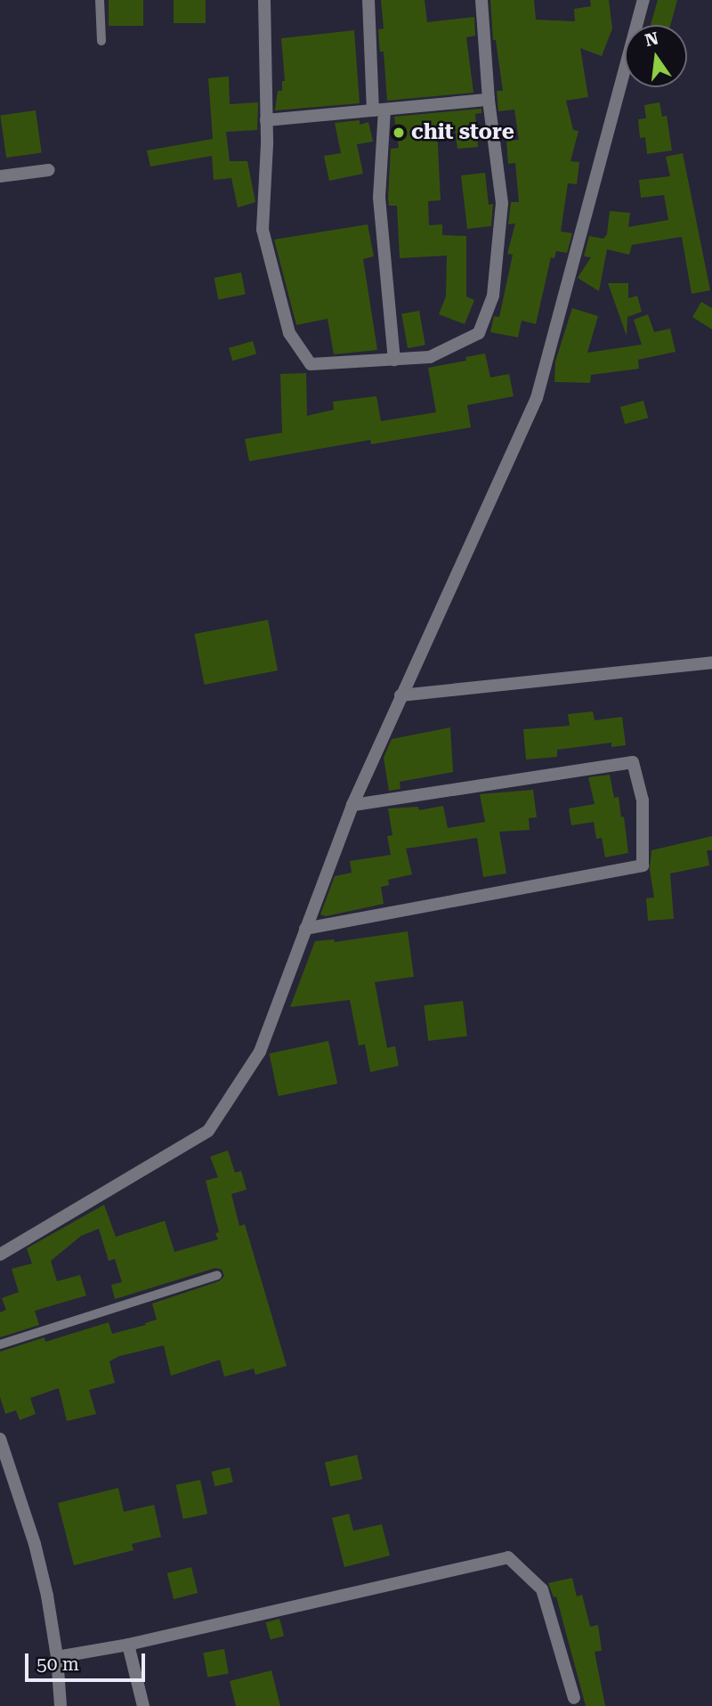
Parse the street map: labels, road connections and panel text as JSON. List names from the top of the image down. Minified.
{"places":["chit store"],"scale_bar":"50 m","north":"top"}
